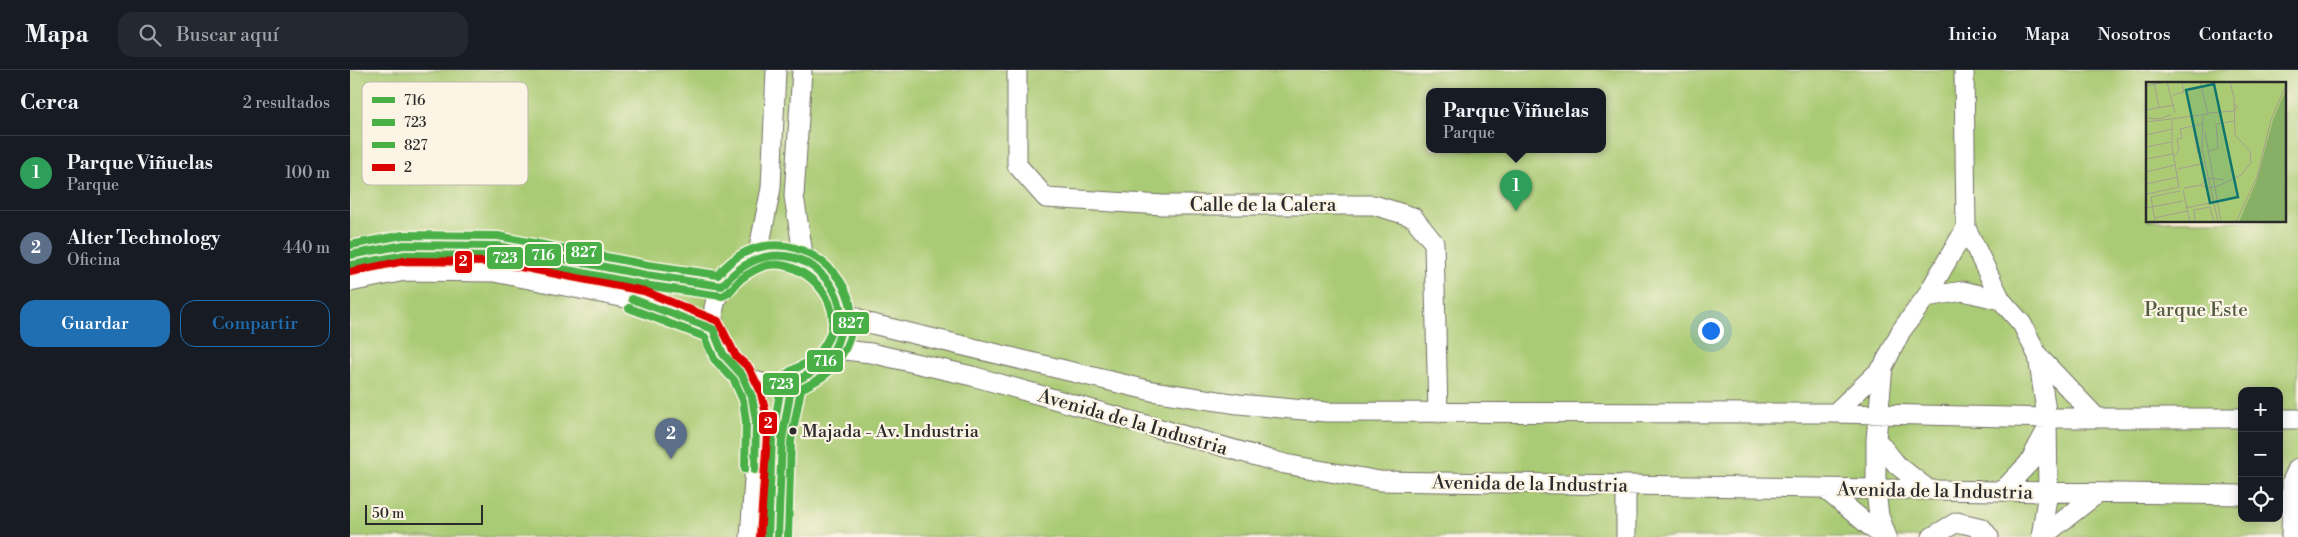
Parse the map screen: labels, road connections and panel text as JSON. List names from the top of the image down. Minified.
{"streets":{"street":["Calle de la Calera","Avenida de la Industria"]},"crossings":[["Calle de la Calera","Avenida de la Industria"]],"parks":["Parque Este"],"places":["Majada - Av. Industria"],"lines":["transit line 827","transit line 716","transit line 723","transit line 2"],"legend":["716","723","827","2"],"scale_bar":"50 m","page":{"header":"Mapa","search":"Buscar aquí","nav":["Inicio","Mapa","Nosotros","Contacto"],"heading":["Cerca","2 resultados"],"popup":["Parque Viñuelas","Parque"],"list":[{"mark":"1","name":"Parque Viñuelas","note":"Parque","value":"100 m"},{"mark":"2","name":"Alter Technology","note":"Oficina","value":"440 m"}],"pins":["1","2"],"buttons":["Guardar","Compartir"],"map_buttons":["+","−"],"scale":"50 m"}}
